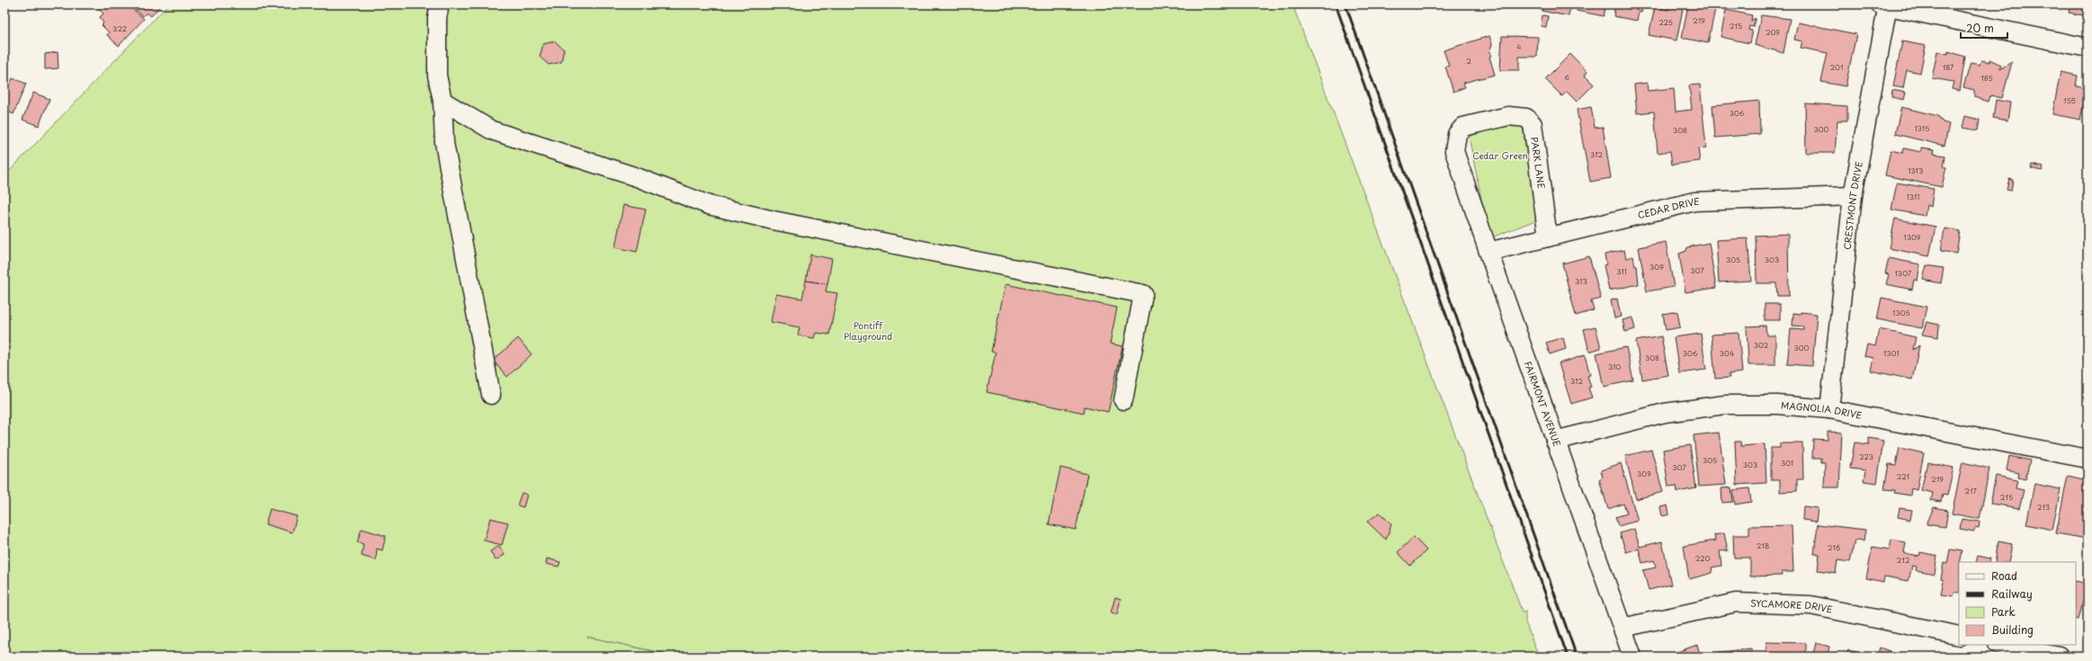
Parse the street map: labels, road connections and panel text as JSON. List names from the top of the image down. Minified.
{"streets":{"street":["PARK LANE","CRESTMONT DRIVE","CEDAR DRIVE","FAIRMONT AVENUE","MAGNOLIA DRIVE","SYCAMORE DRIVE"]},"crossings":[["PARK LANE","CEDAR DRIVE"],["PARK LANE","FAIRMONT AVENUE"],["CRESTMONT DRIVE","CEDAR DRIVE"],["CRESTMONT DRIVE","MAGNOLIA DRIVE"],["CEDAR DRIVE","FAIRMONT AVENUE"],["FAIRMONT AVENUE","MAGNOLIA DRIVE"],["FAIRMONT AVENUE","SYCAMORE DRIVE"]],"parks":["Cedar Green","Pontiff Playground"],"house_numbers":["219","225","215","322","209","4","2","201","187","6","185","155","306","1315","300","308","312","1313","1311","1309","305","303","309","307","311","1307","313","1305","302","300","306","304","1301","308","310","312","223","305","301","303","307","309","221","219","217","215","213","218","216","220","212"],"legend":["Road","Railway","Park","Building"],"scale_bar":"20 m"}
